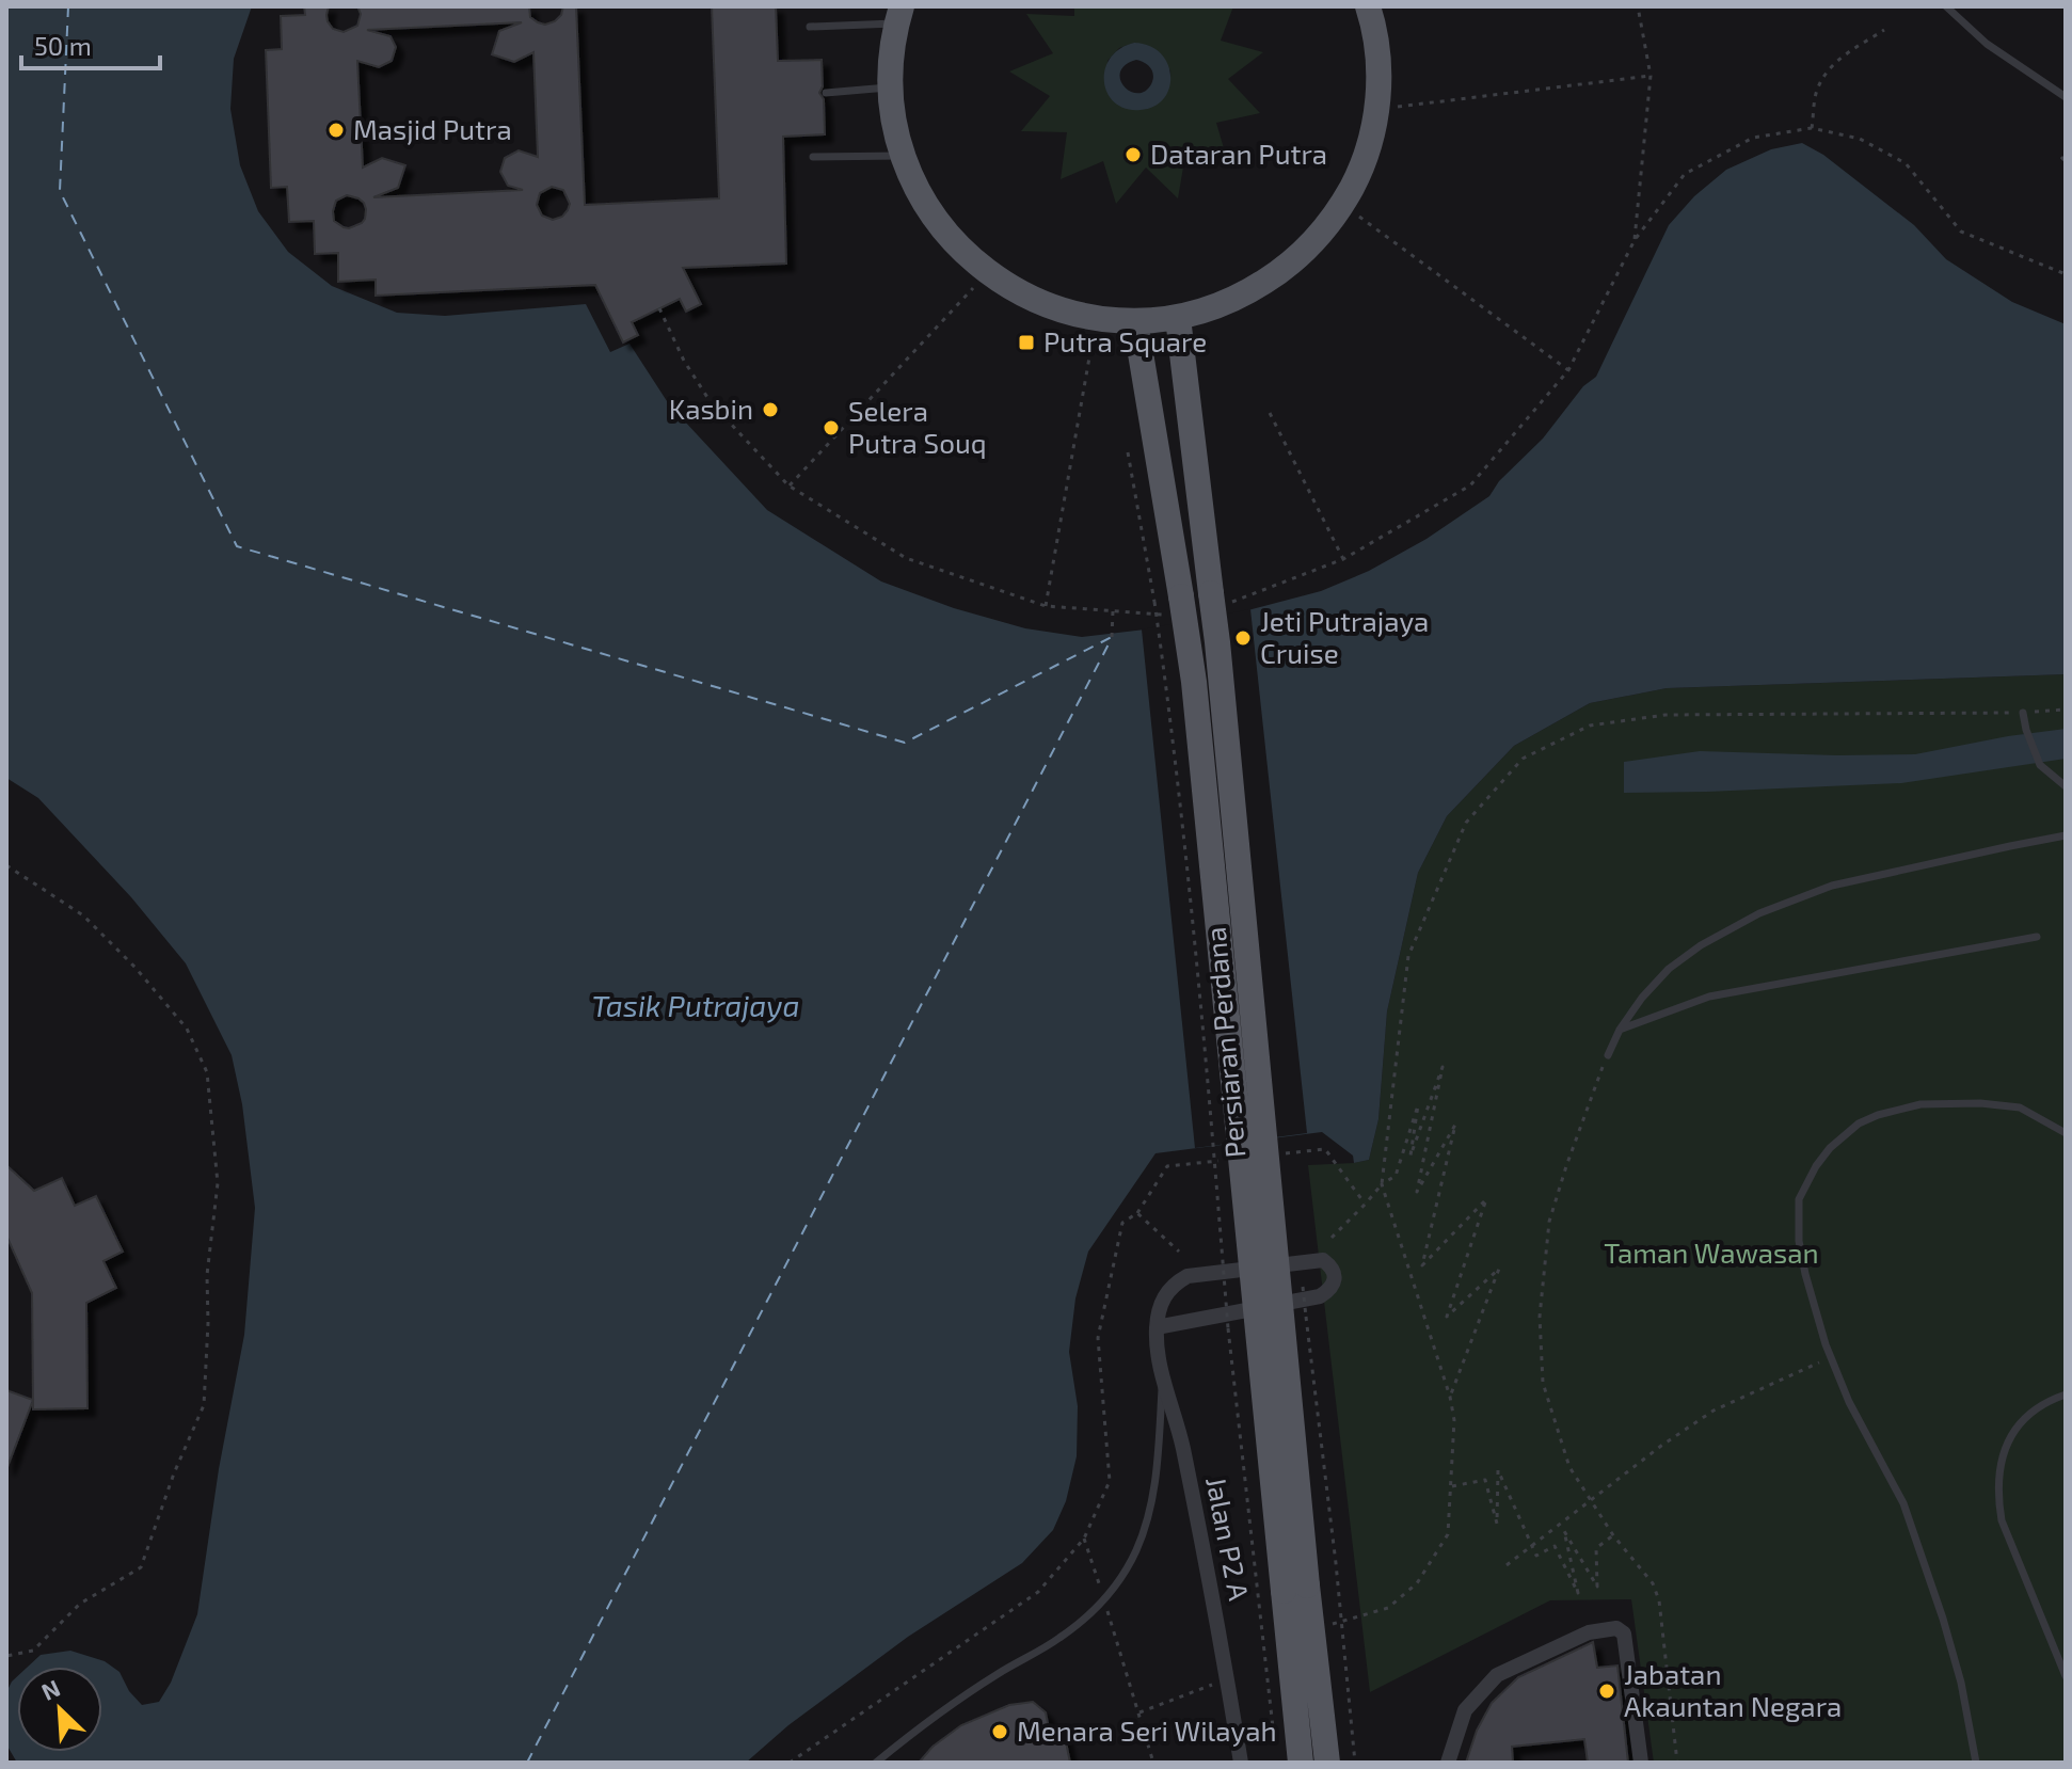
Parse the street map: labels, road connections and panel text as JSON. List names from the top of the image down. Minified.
{"streets":{"main road":["Persiaran Perdana"],"street":["Jalan P2 A"]},"water":["Tasik Putrajaya"],"parks":["Taman Wawasan"],"places":{"other":["Masjid Putra","Dataran Putra","Kasbin","Selera Putra Souq","Jeti Putrajaya Cruise","Jabatan Akauntan Negara","Menara Seri Wilayah"],"transit":["Putra Square"]},"scale_bar":"50 m","north":"top left"}
